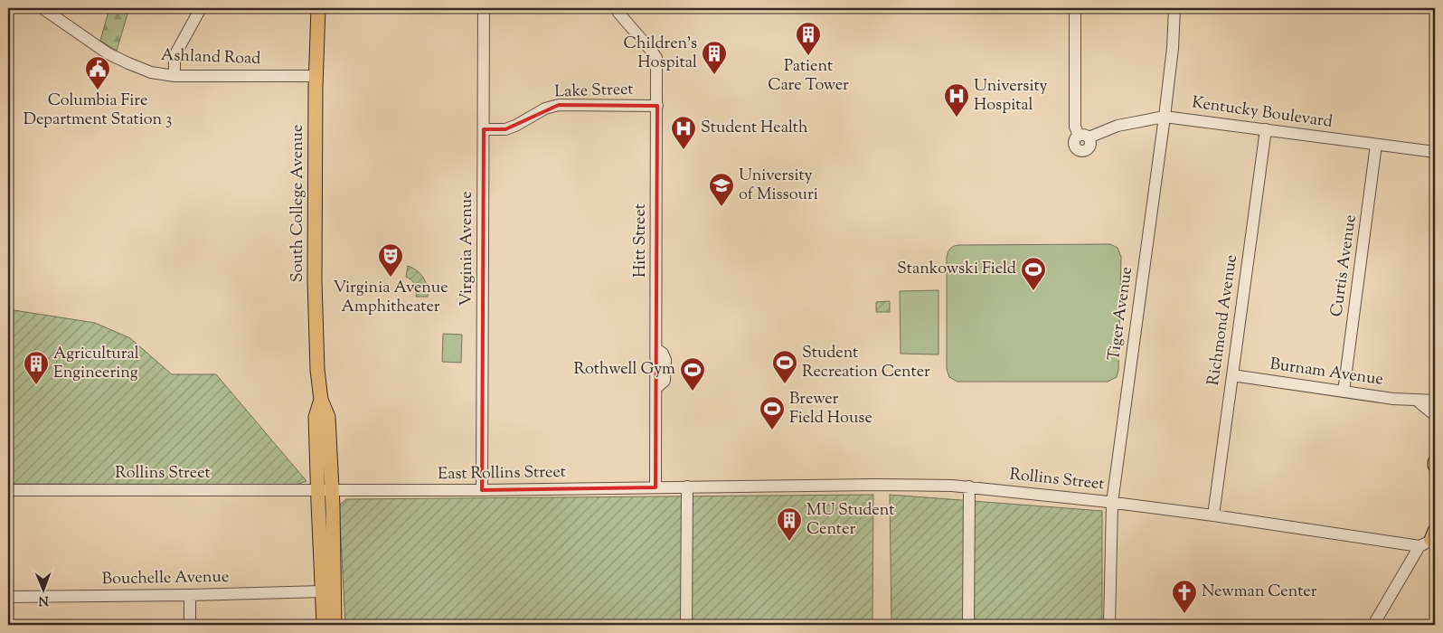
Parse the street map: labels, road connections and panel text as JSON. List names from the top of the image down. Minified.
{"streets":{"main road":["South College Avenue"],"street":["Ashland Road","Lake Street","Kentucky Boulevard","Hitt Street","Virginia Avenue","Curtis Avenue","Tiger Avenue","Richmond Avenue","Burnam Avenue","Rollins Street","East Rollins Street","Bouchelle Avenue"]},"crossings":[["Ashland Road","South College Avenue"],["Lake Street","Hitt Street"],["Lake Street","Virginia Avenue"],["Kentucky Boulevard","Curtis Avenue"],["Kentucky Boulevard","Tiger Avenue"],["Kentucky Boulevard","Richmond Avenue"],["South College Avenue","Rollins Street"],["South College Avenue","East Rollins Street"],["South College Avenue","Bouchelle Avenue"],["Hitt Street","East Rollins Street"],["Virginia Avenue","East Rollins Street"],["Curtis Avenue","Burnam Avenue"],["Tiger Avenue","Rollins Street"],["Richmond Avenue","Burnam Avenue"],["Richmond Avenue","Rollins Street"],["Rollins Street","East Rollins Street"]],"places":{"building":["Patient Care Tower","Children's Hospital","Agricultural Engineering","MU Student Center"],"public building":["Columbia Fire Department Station 3"],"hospital":["University Hospital","Student Health"],"school or university":["University of Missouri"],"theatre":["Virginia Avenue Amphitheater"],"sports":["Stankowski Field","Student Recreation Center","Rothwell Gym","Brewer Field House"],"church":["Newman Center"]},"north":"bottom"}
